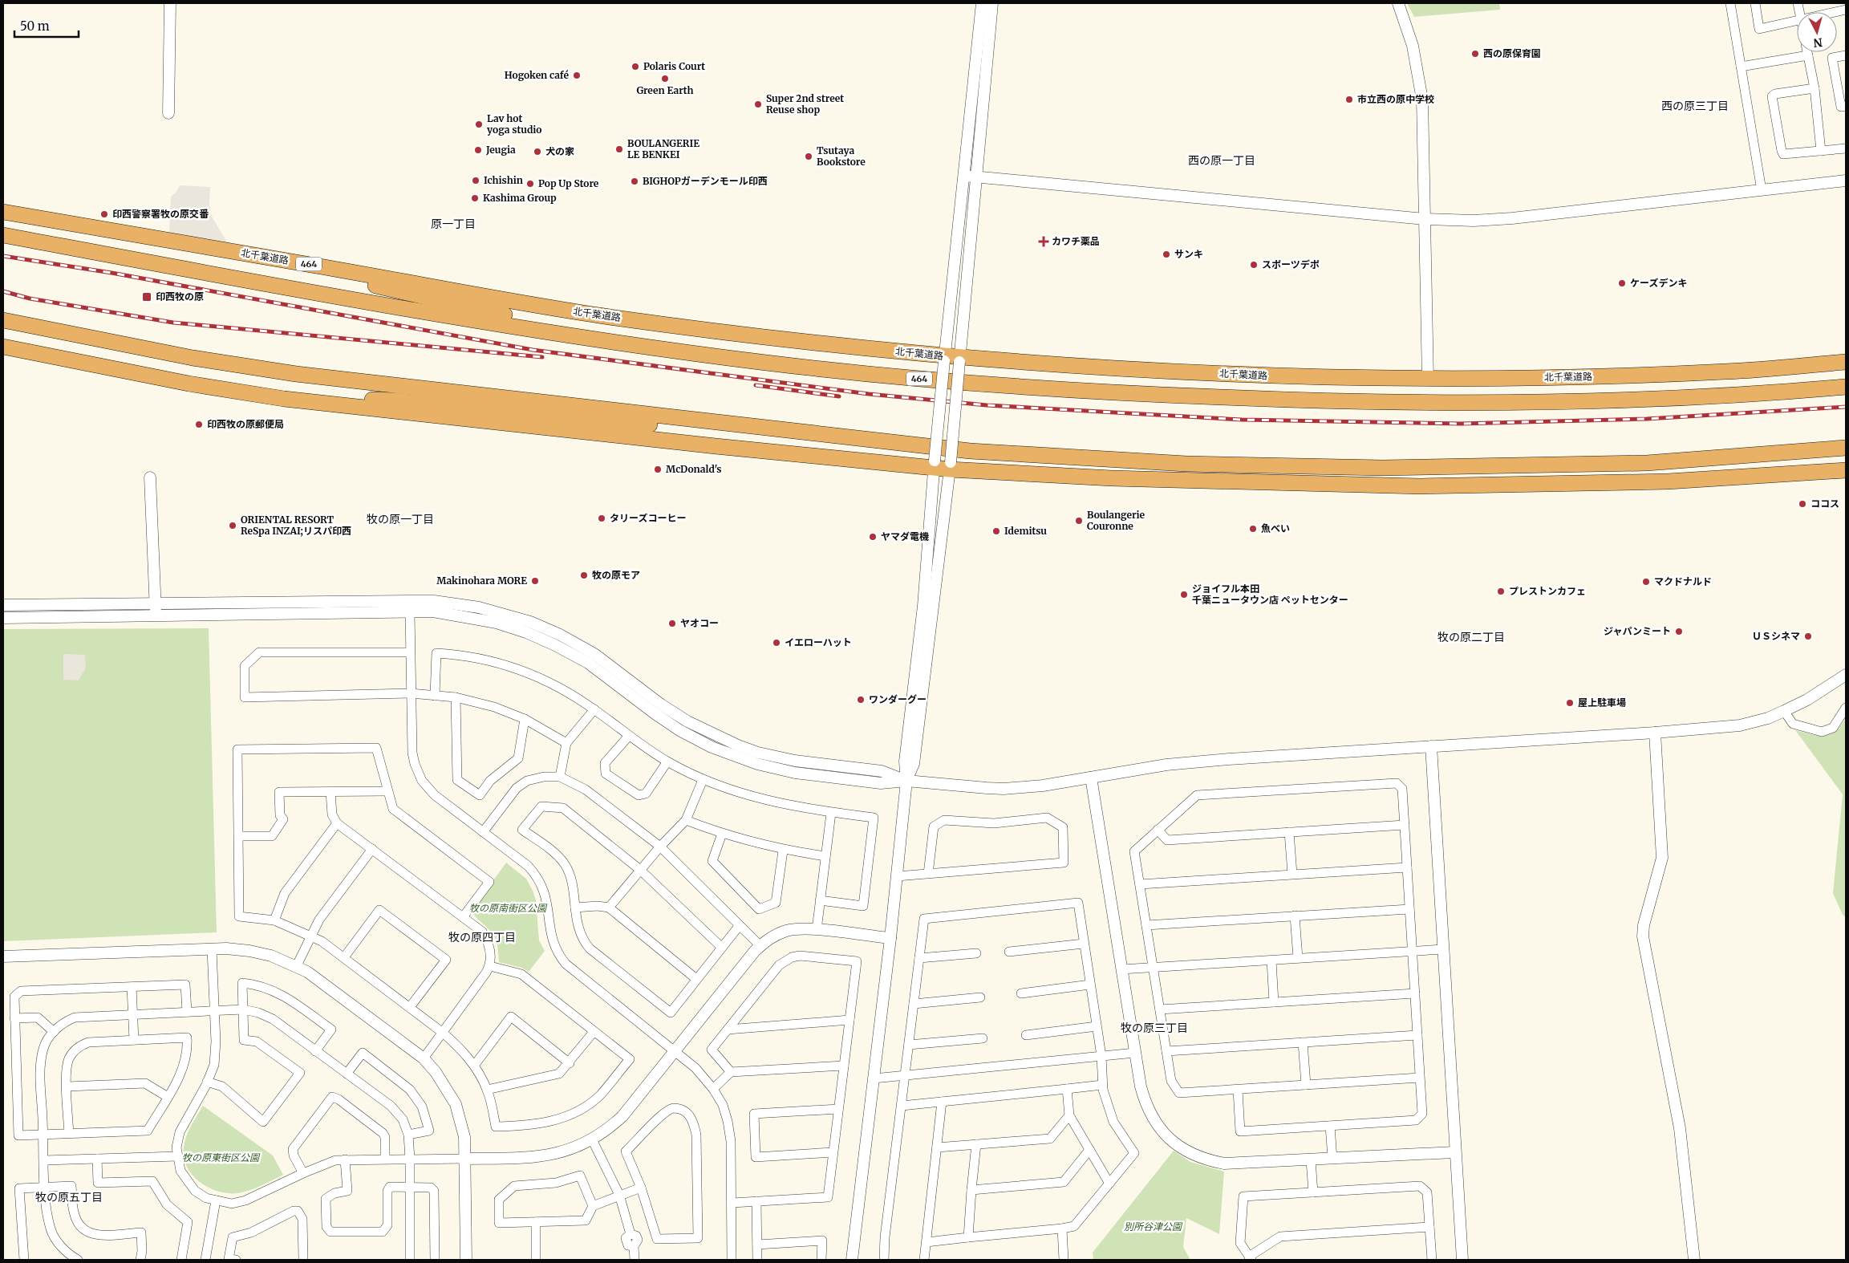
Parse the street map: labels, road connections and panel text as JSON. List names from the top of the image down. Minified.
{"streets":{"highway":["北千葉道路","464"]},"districts":["西の原三丁目","西の原一丁目","原一丁目","牧の原一丁目","牧の原二丁目","牧の原四丁目","牧の原三丁目","牧の原五丁目"],"parks":["牧の原南街区公園","牧の原東街区公園","別所谷津公園"],"places":{"other":["西の原保育園","Polaris Court","Hogoken café","Green Earth","市立西の原中学校","Super 2nd street Reuse shop","Lav hot yoga studio","BOULANGERIE LE BENKEI","Jeugia","犬の家","Tsutaya Bookstore","Ichishin","BIGHOPガーデンモール印西","Pop Up Store","Kashima Group","印西警察署牧の原交番","サンキ","スポーツデポ","ケーズデンキ","印西牧の原郵便局","McDonald's","ココス","タリーズコーヒー","Boulangerie Couronne","ORIENTAL RESORT ReSpa INZAI;リスパ印西","魚べい","Idemitsu","ヤマダ電機","牧の原モア","Makinohara MORE","マクドナルド","プレストンカフェ","ジョイフル本田 千葉ニュータウン店 ペットセンター","ヤオコー","ジャパンミート","ＵＳシネマ","イエローハット","ワンダーグー","屋上駐車場"],"health":["カワチ薬品"],"transit":["印西牧の原"]},"scale_bar":"50 m","north":"bottom"}
